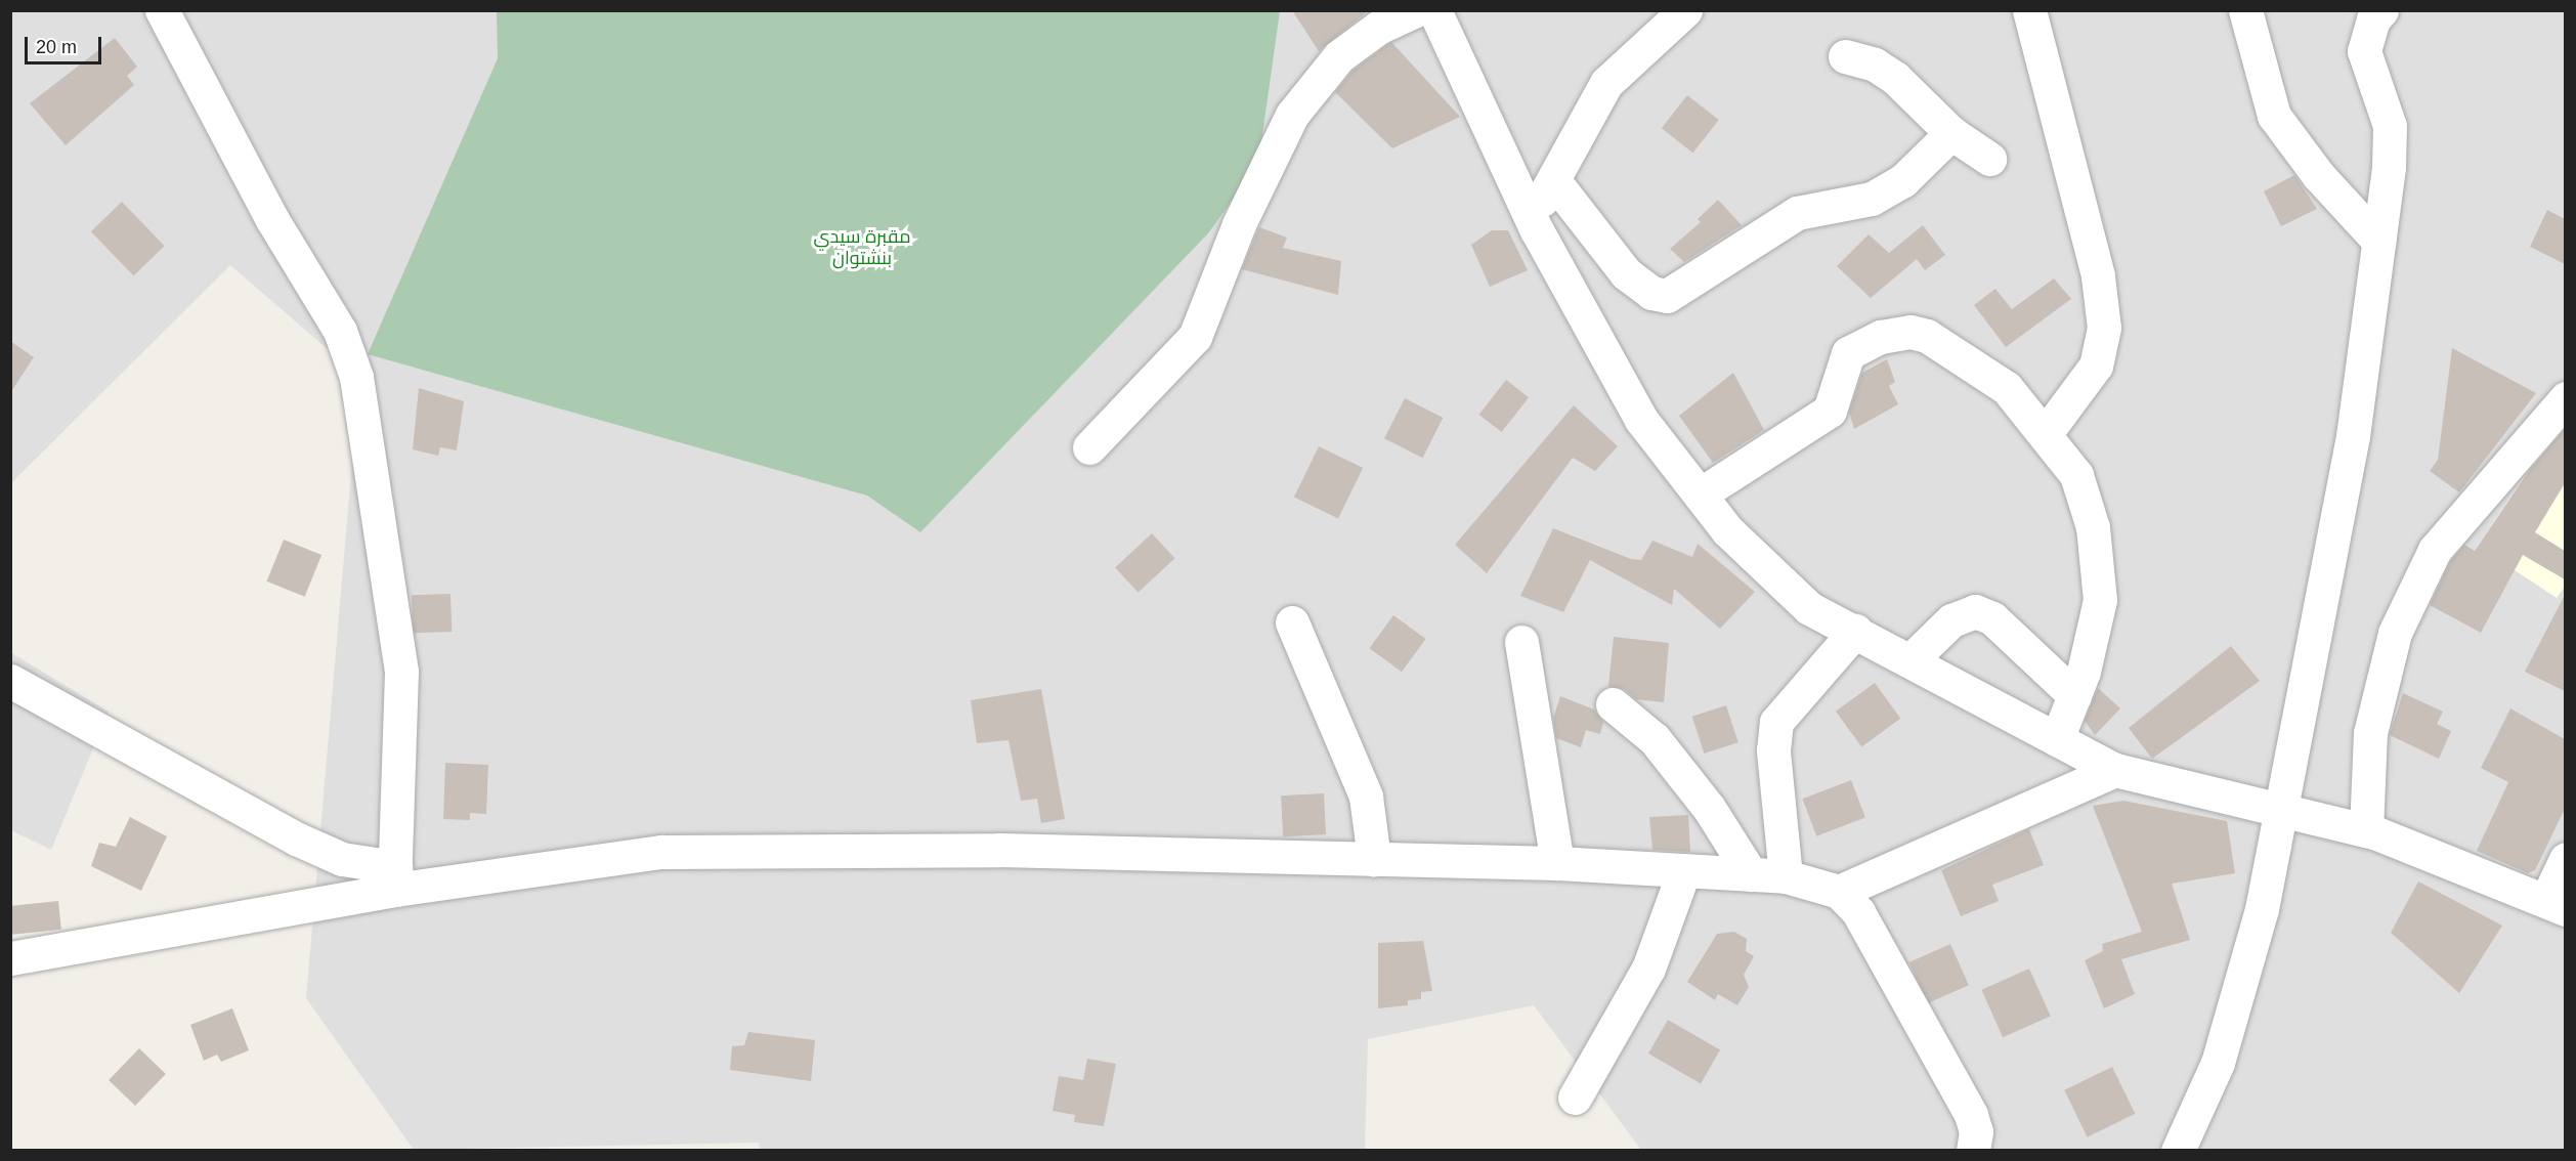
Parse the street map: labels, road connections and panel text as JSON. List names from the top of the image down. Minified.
{"parks":["مقبرة سيدي بنشتوان"],"scale_bar":"20 m"}
